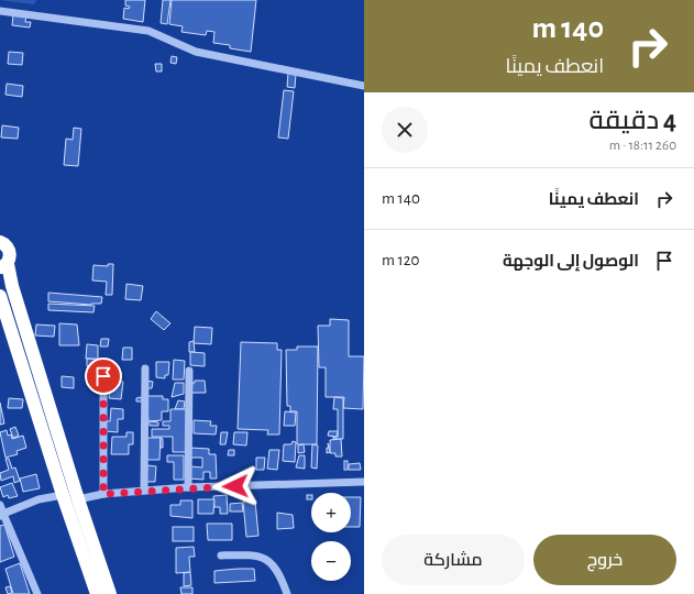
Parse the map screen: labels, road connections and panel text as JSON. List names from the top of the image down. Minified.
{"page":{"turn":["140 m","انعطف يمينًا"],"heading":["4 دقيقة","260 m · 18:11"],"list":[{"name":"انعطف يمينًا","value":"140 m"},{"name":"الوصول إلى الوجهة","value":"120 m"}],"map_buttons":["+","−"],"buttons":["خروج","مشاركة"]}}
